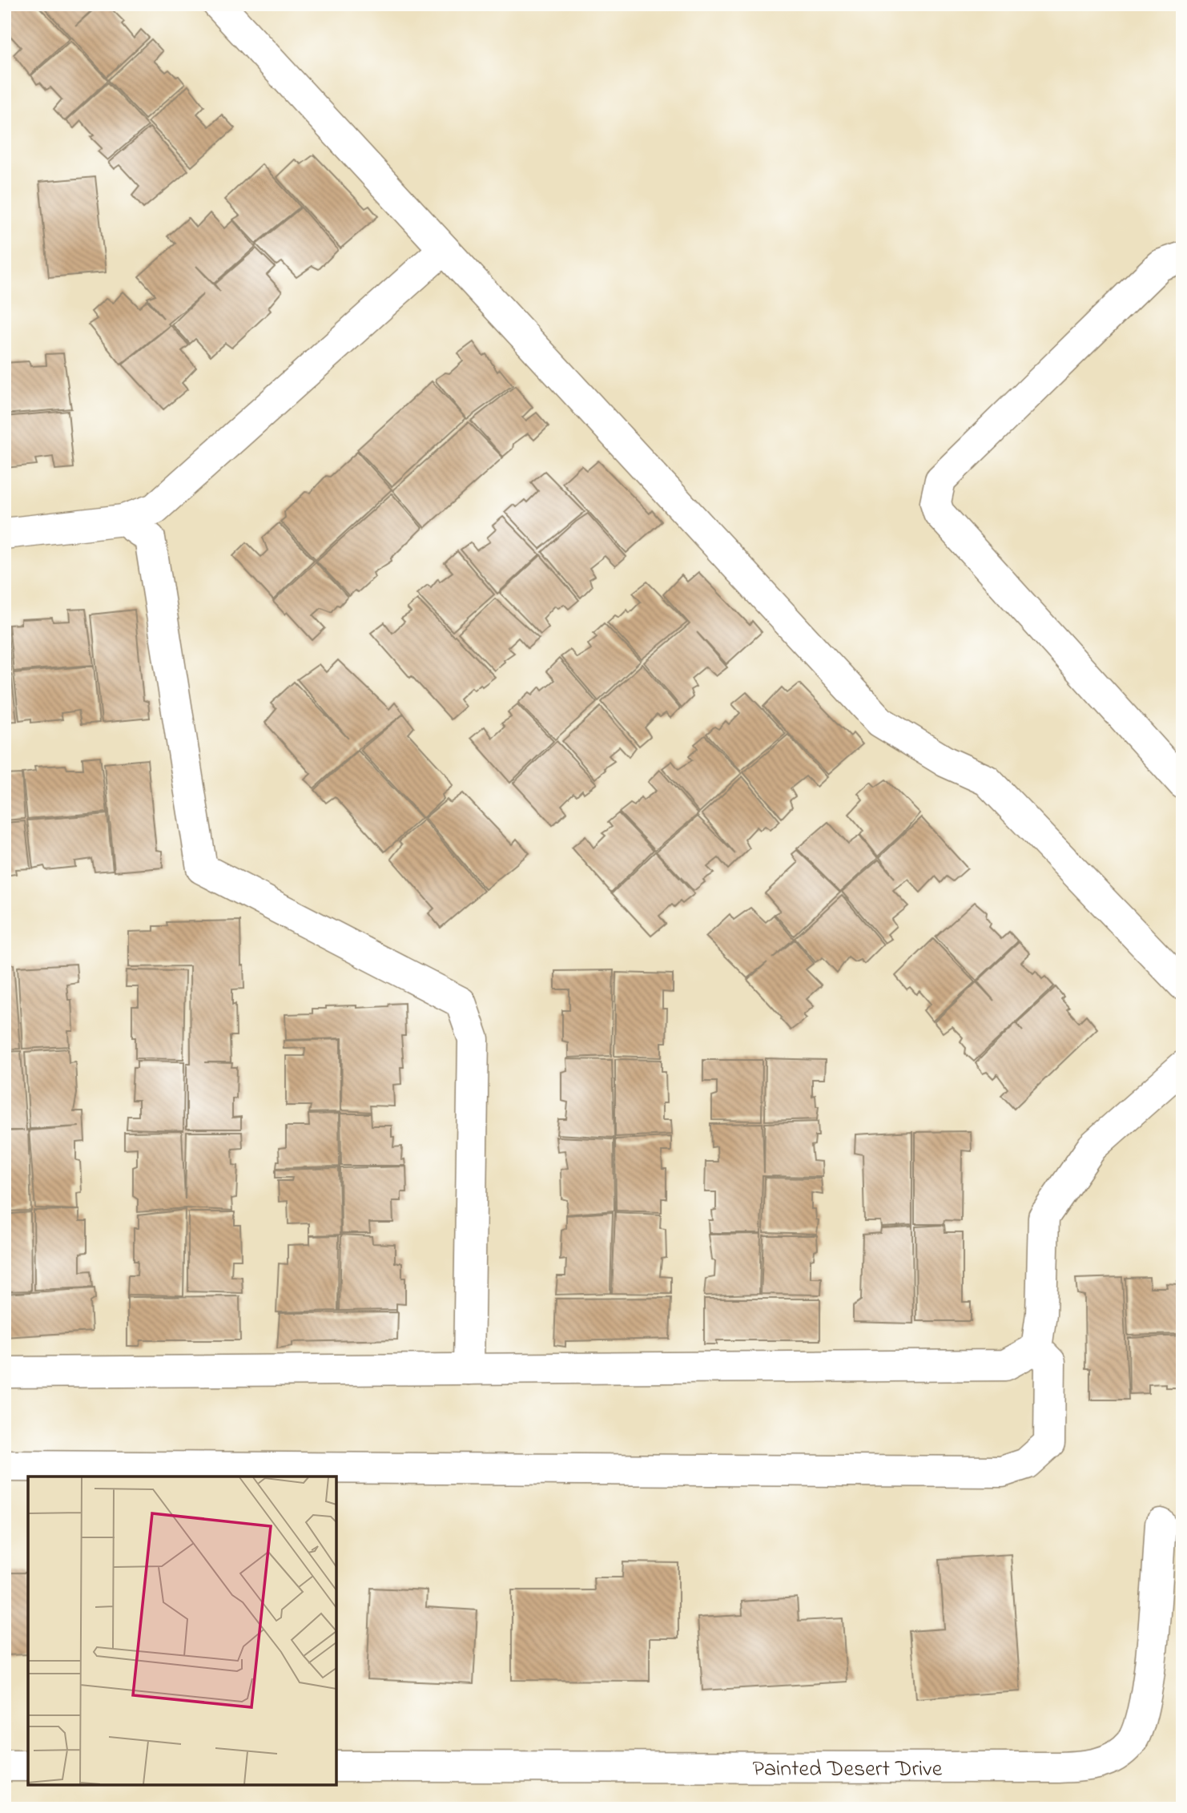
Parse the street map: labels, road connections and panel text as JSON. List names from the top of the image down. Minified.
{"streets":{"street":["Painted Desert Drive"]}}
